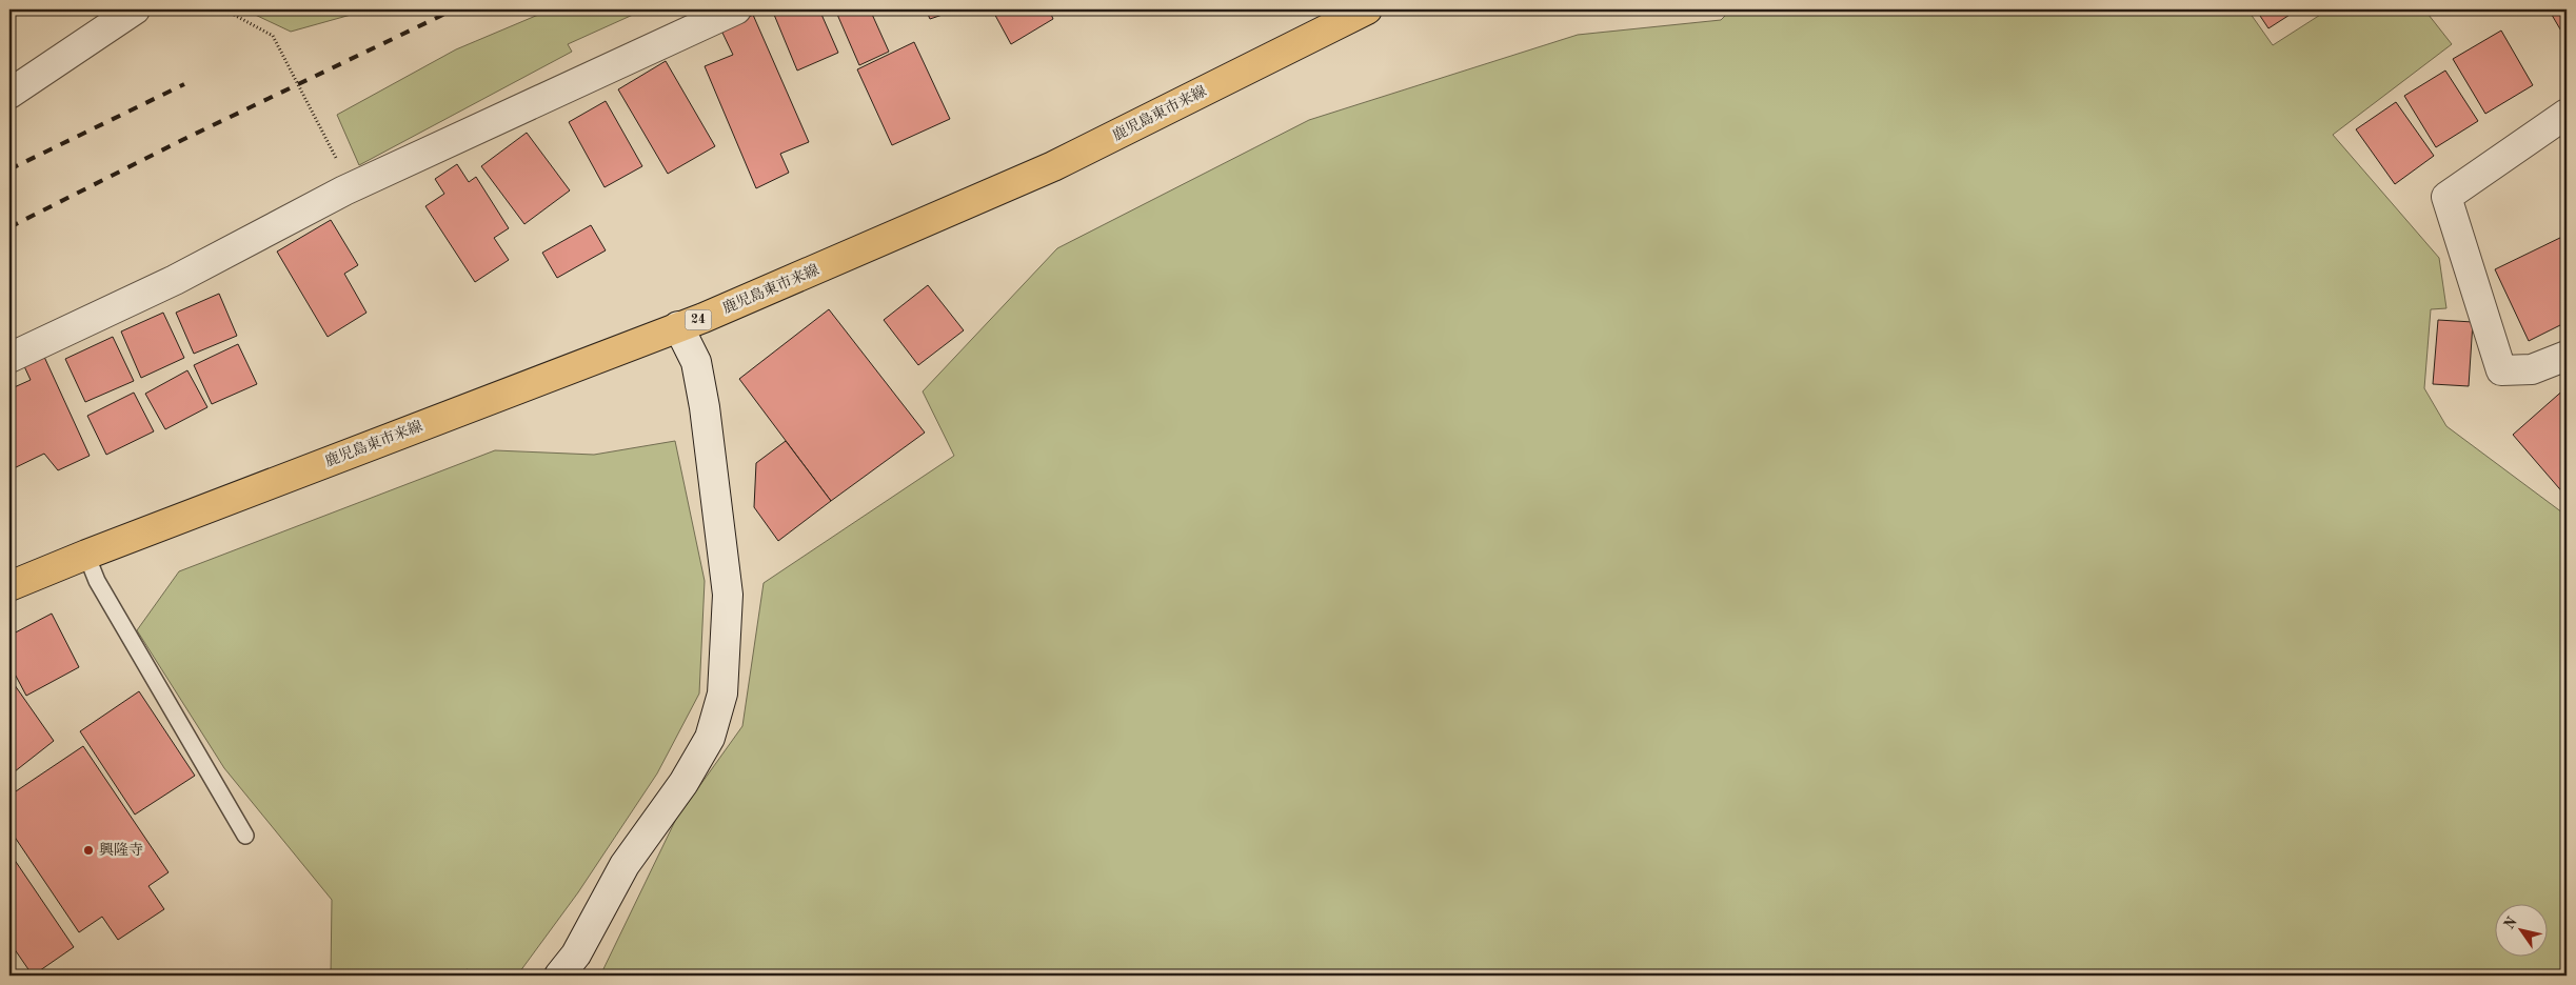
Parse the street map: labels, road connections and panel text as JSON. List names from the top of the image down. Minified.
{"streets":{"main road":["鹿児島東市来線","24"]},"places":["興隆寺"],"north":"top left"}
